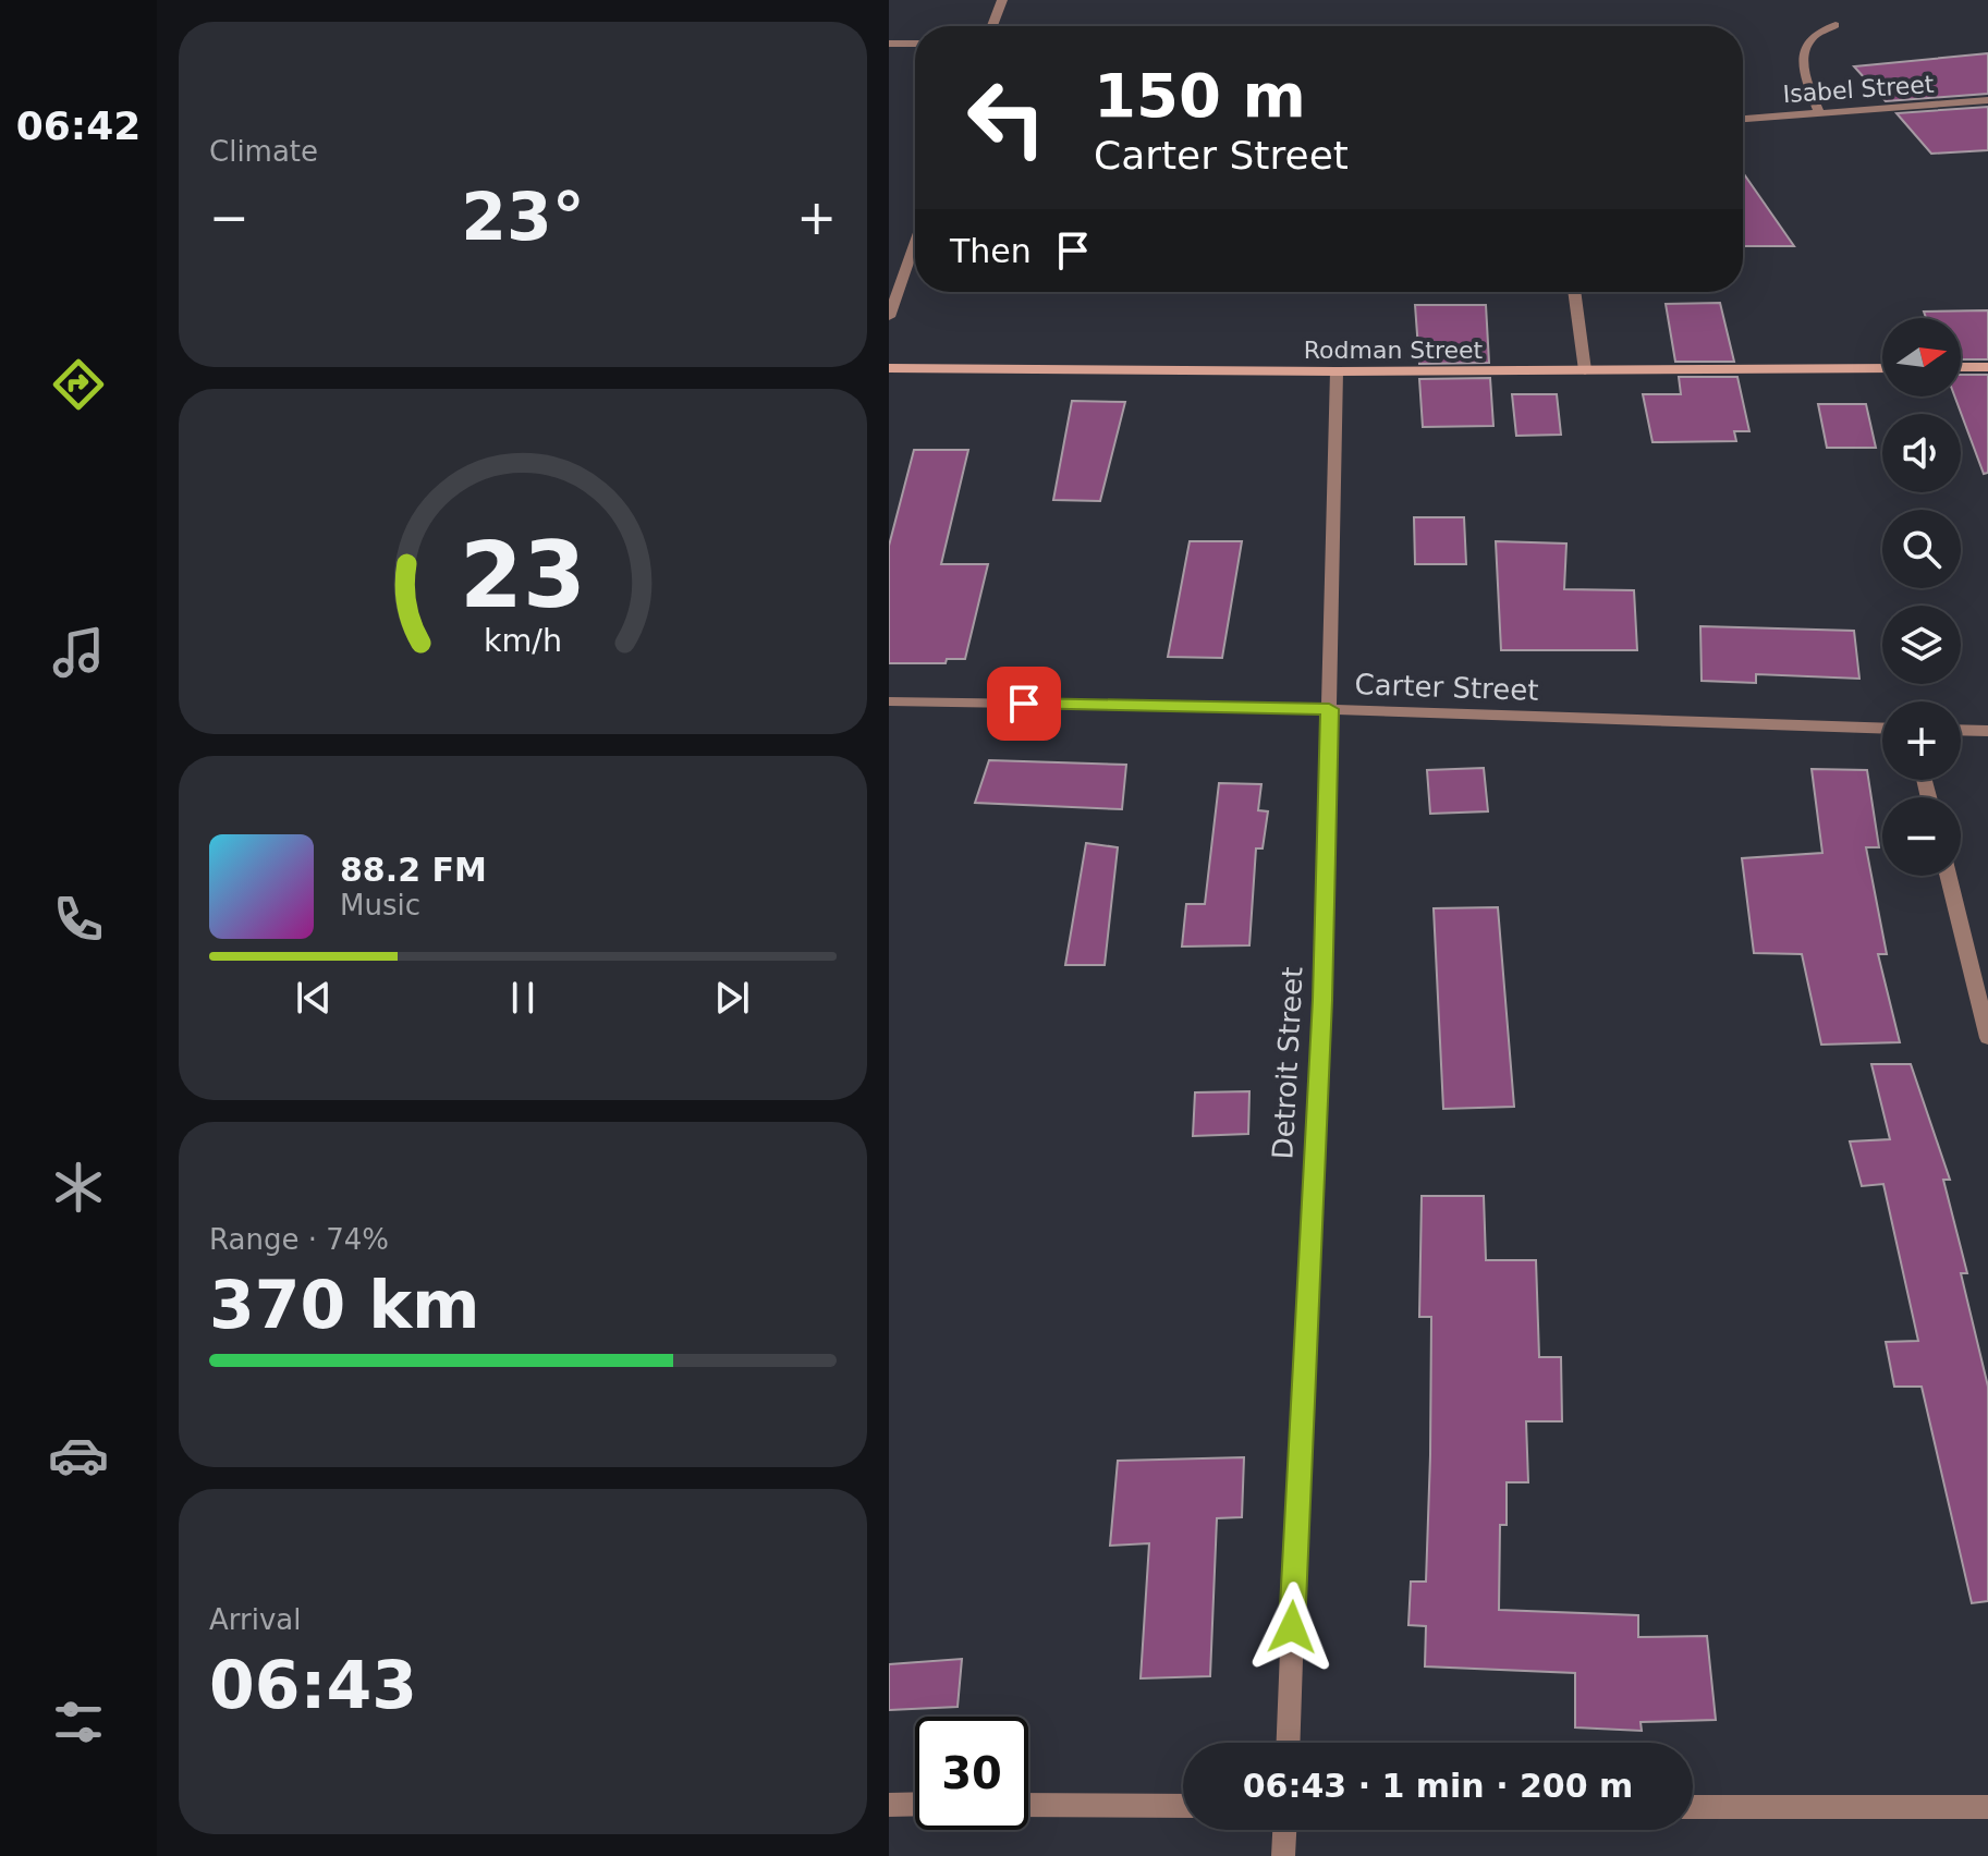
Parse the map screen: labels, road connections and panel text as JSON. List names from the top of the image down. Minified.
{"streets":{"street":["Isabel Street","Rodman Street","Carter Street","Detroit Street"]},"crossings":[["Rodman Street","Detroit Street"],["Carter Street","Detroit Street"]],"north":"right","page":{"tabs":"06:42","tile":["Climate",["Range · 74%","370 km"],["Arrival","06:43"]],"turn":["150 m","Carter Street"],"heat":["−","23°","+"],"then":"Then","map_buttons":["+","−"],"song":["88.2 FM","Music"],"limit":"30","trip":"06:43 · 1 min · 200 m","gauge":["23","km/h"]}}
